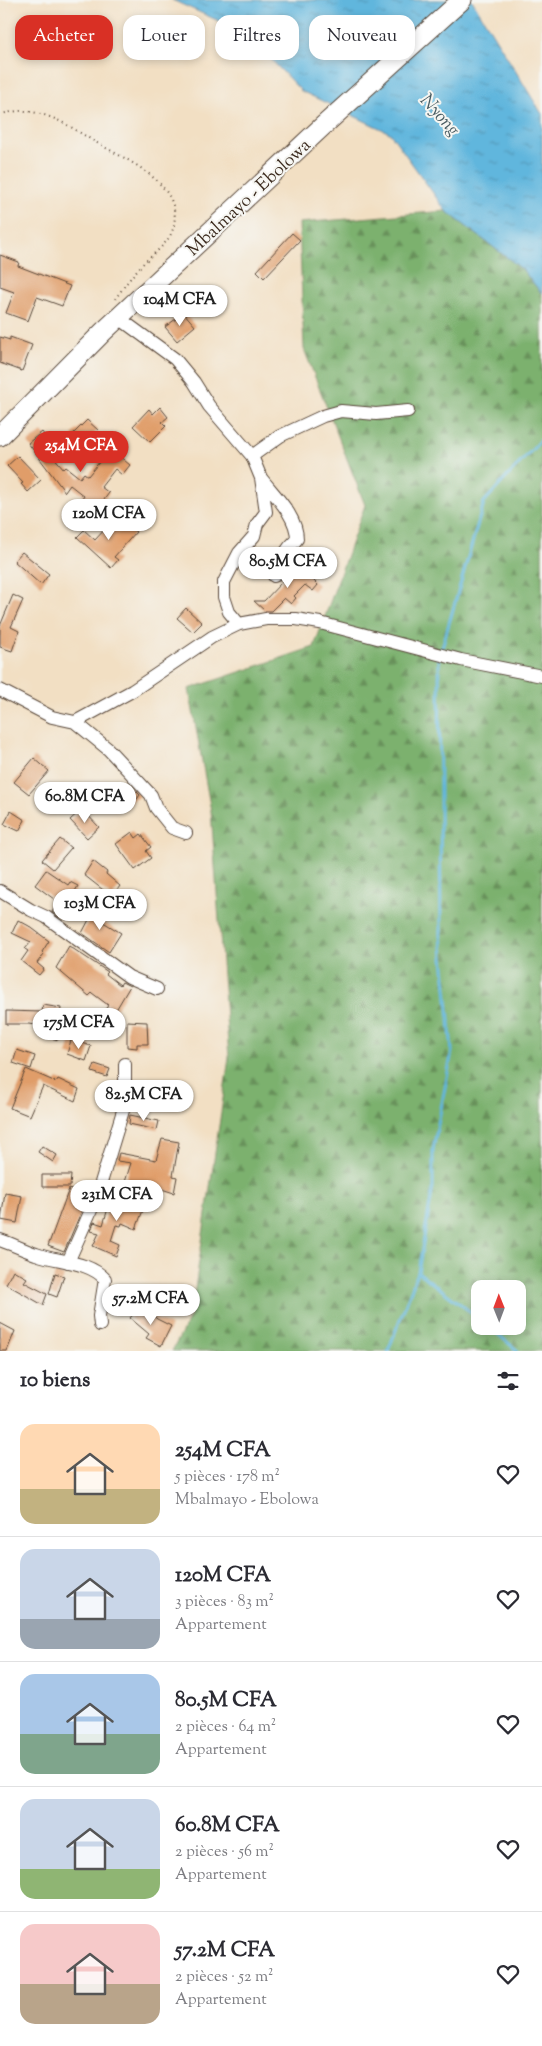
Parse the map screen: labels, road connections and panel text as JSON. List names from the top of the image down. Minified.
{"streets":{"highway":["Mbalmayo - Ebolowa"]},"water":["Nyong"],"north":"top","page":{"chip":["Acheter","Louer","Filtres","Nouveau"],"price":["104M CFA","254M CFA","120M CFA","80.5M CFA","60.8M CFA","103M CFA","175M CFA","82.5M CFA","231M CFA","57.2M CFA"],"heading":"10 biens","list":[{"name":"254M CFA","note":"5 pièces · 178 m² · Mbalmayo - Ebolowa"},{"name":"120M CFA","note":"3 pièces · 83 m² · Appartement"},{"name":"80.5M CFA","note":"2 pièces · 64 m² · Appartement"},{"name":"60.8M CFA","note":"2 pièces · 56 m² · Appartement"},{"name":"57.2M CFA","note":"2 pièces · 52 m² · Appartement"}]}}
